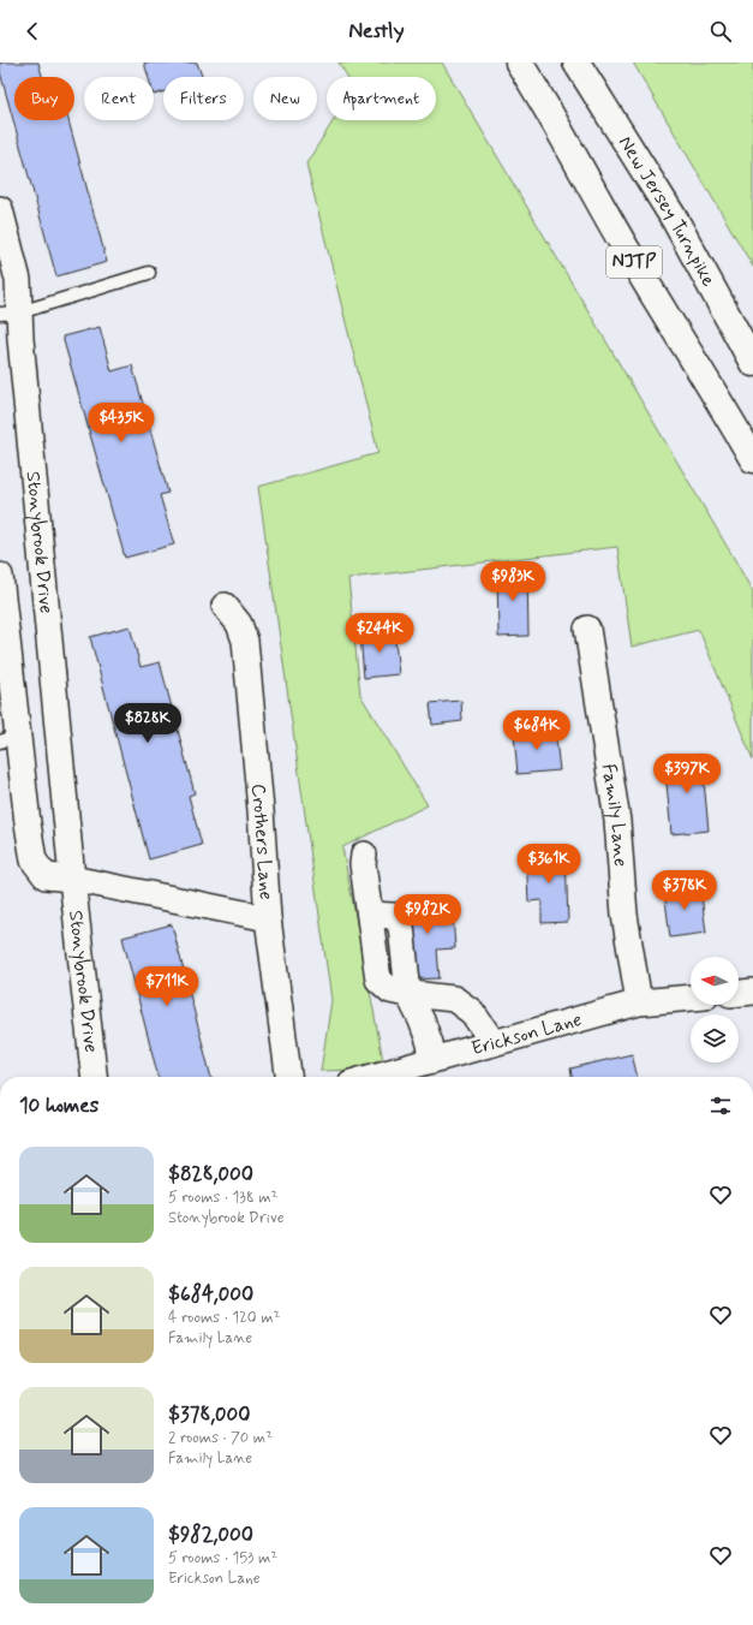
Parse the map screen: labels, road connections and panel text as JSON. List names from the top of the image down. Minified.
{"streets":{"highway":["New Jersey Turnpike","NJTP"],"street":["Stonybrook Drive","Family Lane","Crothers Lane","Erickson Lane"]},"crossings":[["Family Lane","Erickson Lane"]],"north":"left","page":{"header":"Nestly","chip":["Buy","Rent","Filters","New","Apartment"],"price":["$435K","$983K","$244K","$828K","$684K","$397K","$361K","$378K","$982K","$711K"],"heading":"10 homes","list":[{"name":"$828,000","note":"5 rooms · 138 m² · Stonybrook Drive"},{"name":"$684,000","note":"4 rooms · 120 m² · Family Lane"},{"name":"$378,000","note":"2 rooms · 70 m² · Family Lane"},{"name":"$982,000","note":"5 rooms · 153 m² · Erickson Lane"}]}}
